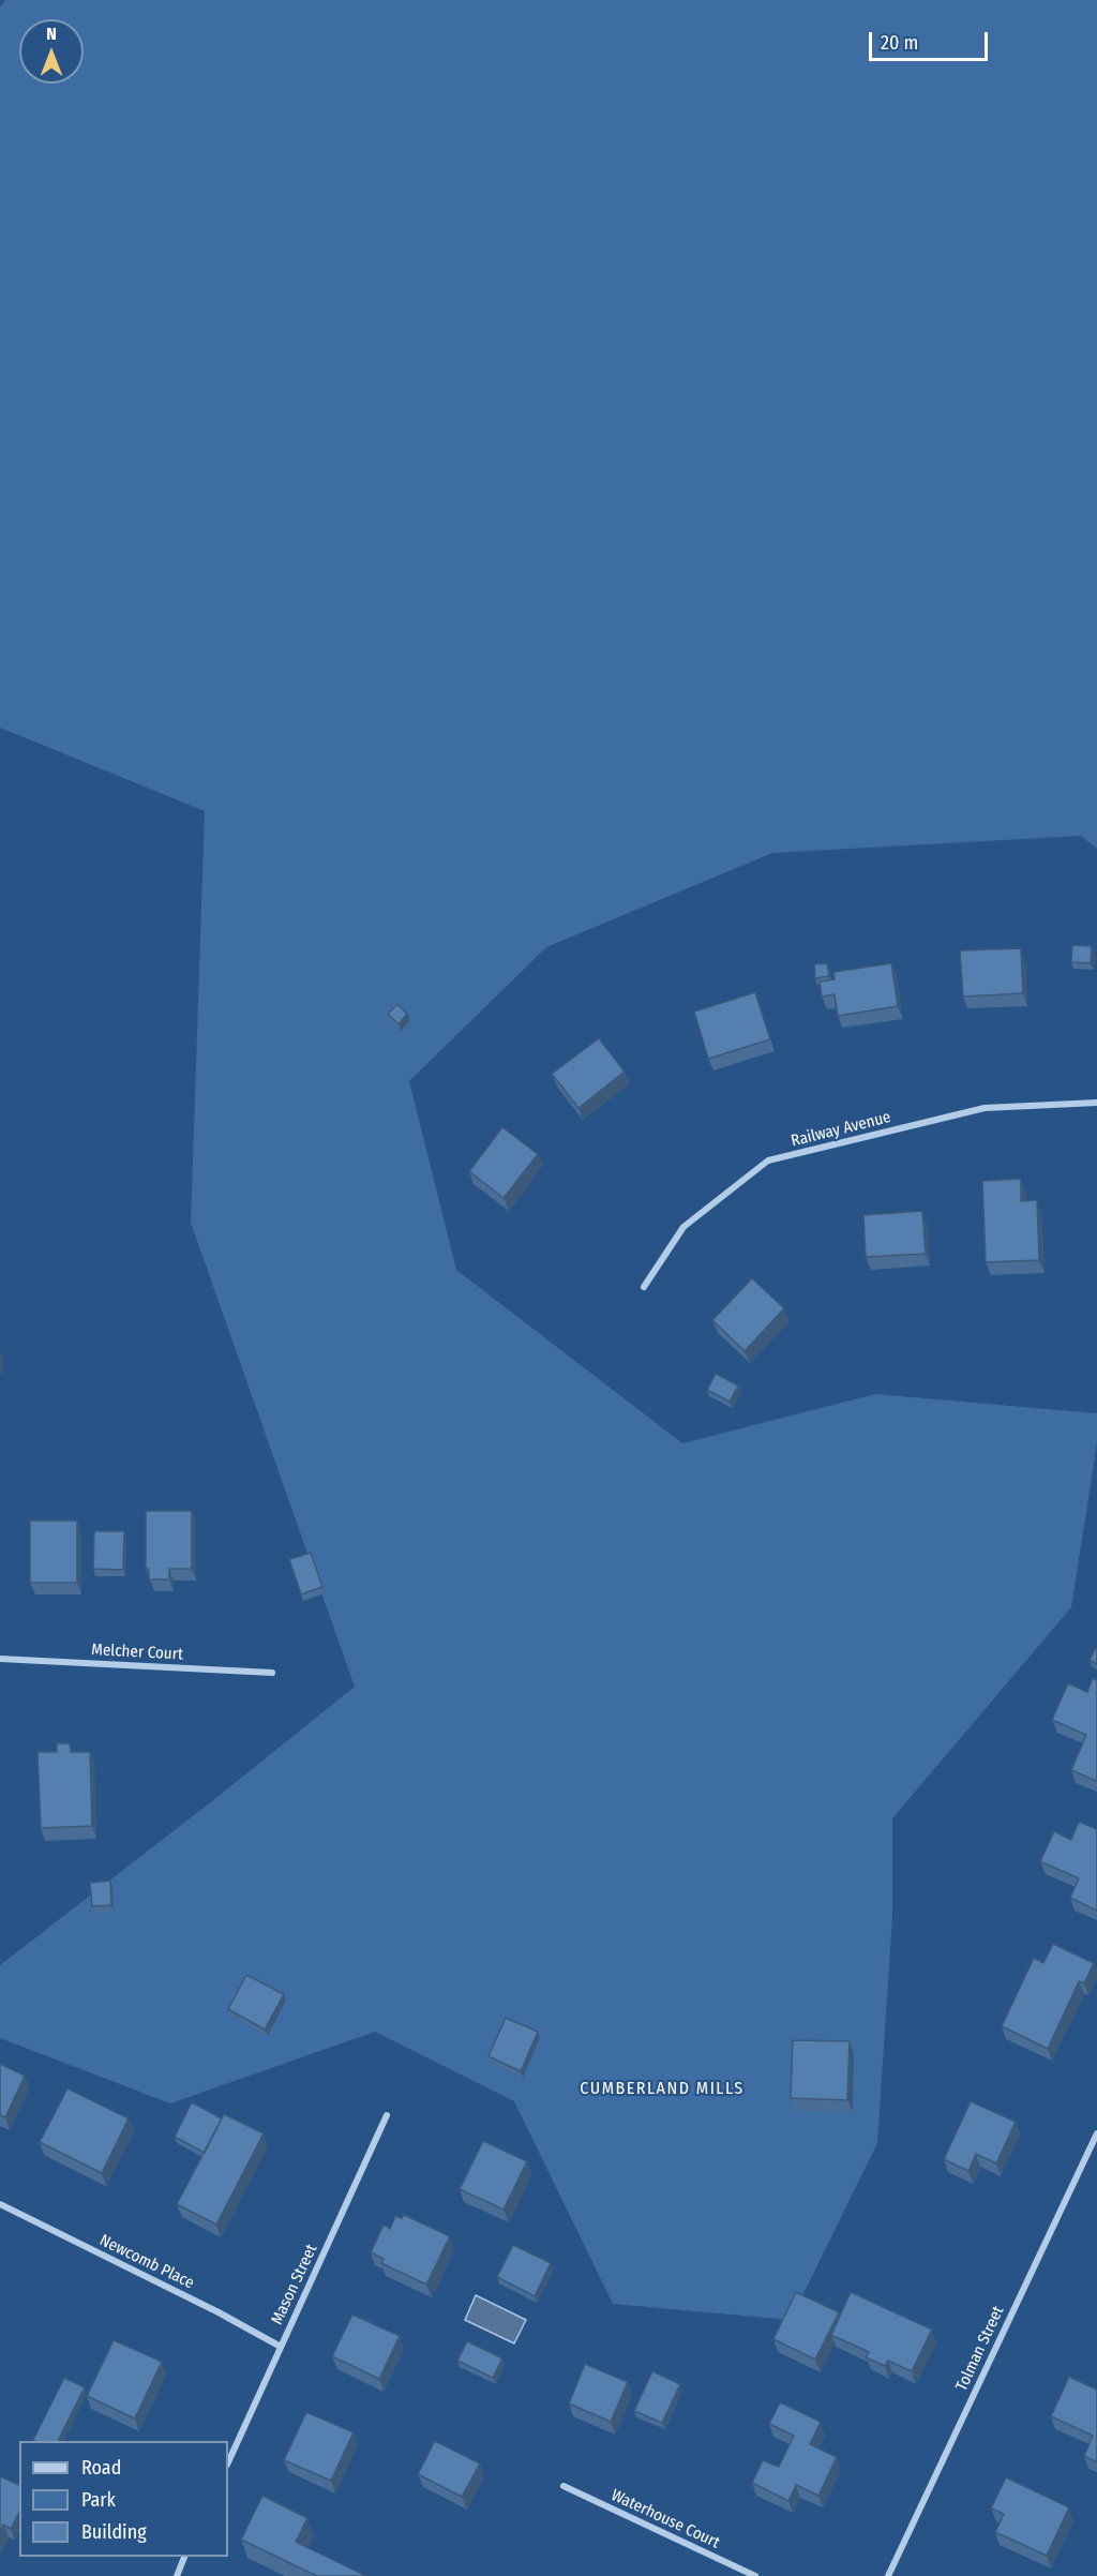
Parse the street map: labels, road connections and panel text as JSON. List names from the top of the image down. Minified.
{"streets":{"street":["Railway Avenue","Melcher Court","Newcomb Place","Mason Street","Tolman Street","Waterhouse Court"]},"crossings":[["Newcomb Place","Mason Street"]],"districts":["CUMBERLAND MILLS"],"legend":["Road","Park","Building"],"scale_bar":"20 m","north":"top"}
